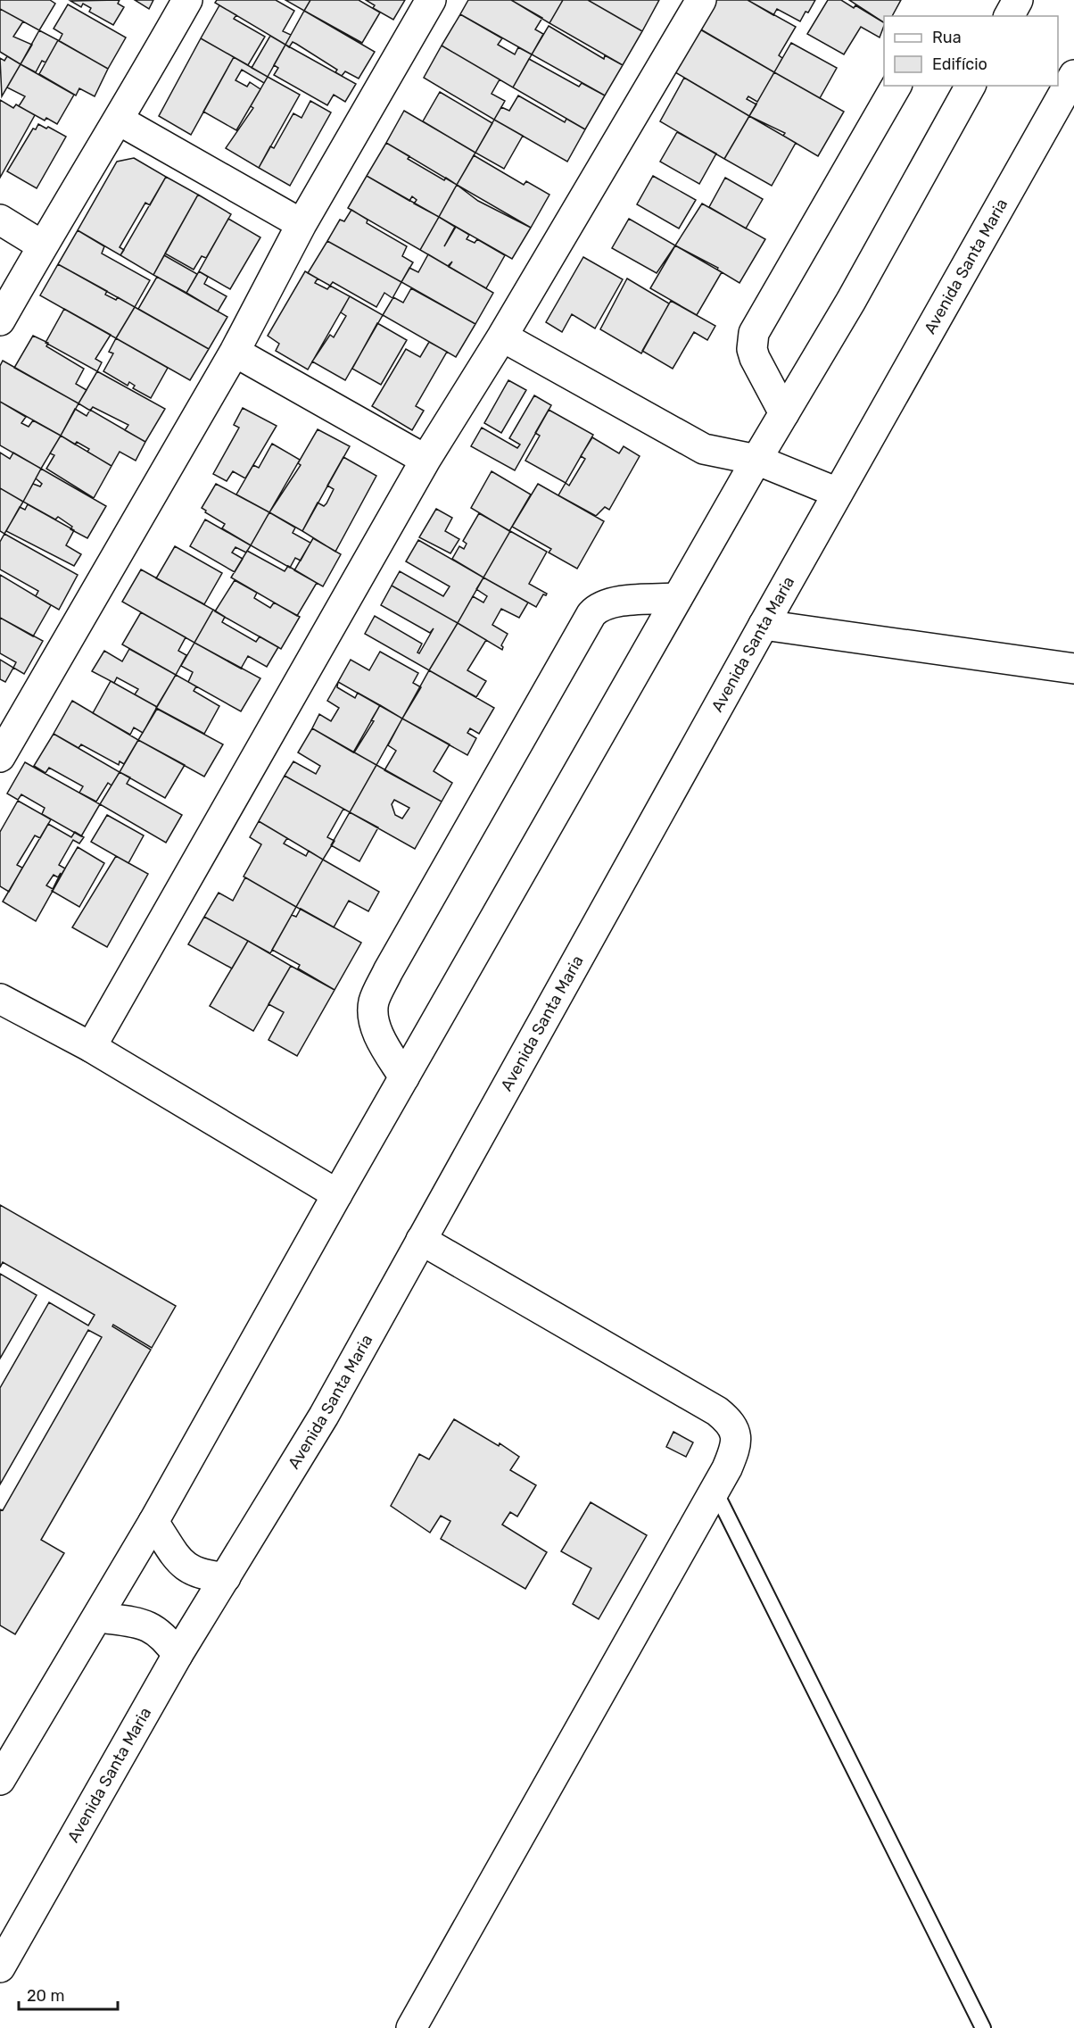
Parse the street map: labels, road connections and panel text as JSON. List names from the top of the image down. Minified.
{"streets":{"street":["Avenida Santa Maria"]},"legend":["Rua","Edifício"],"scale_bar":"20 m"}
